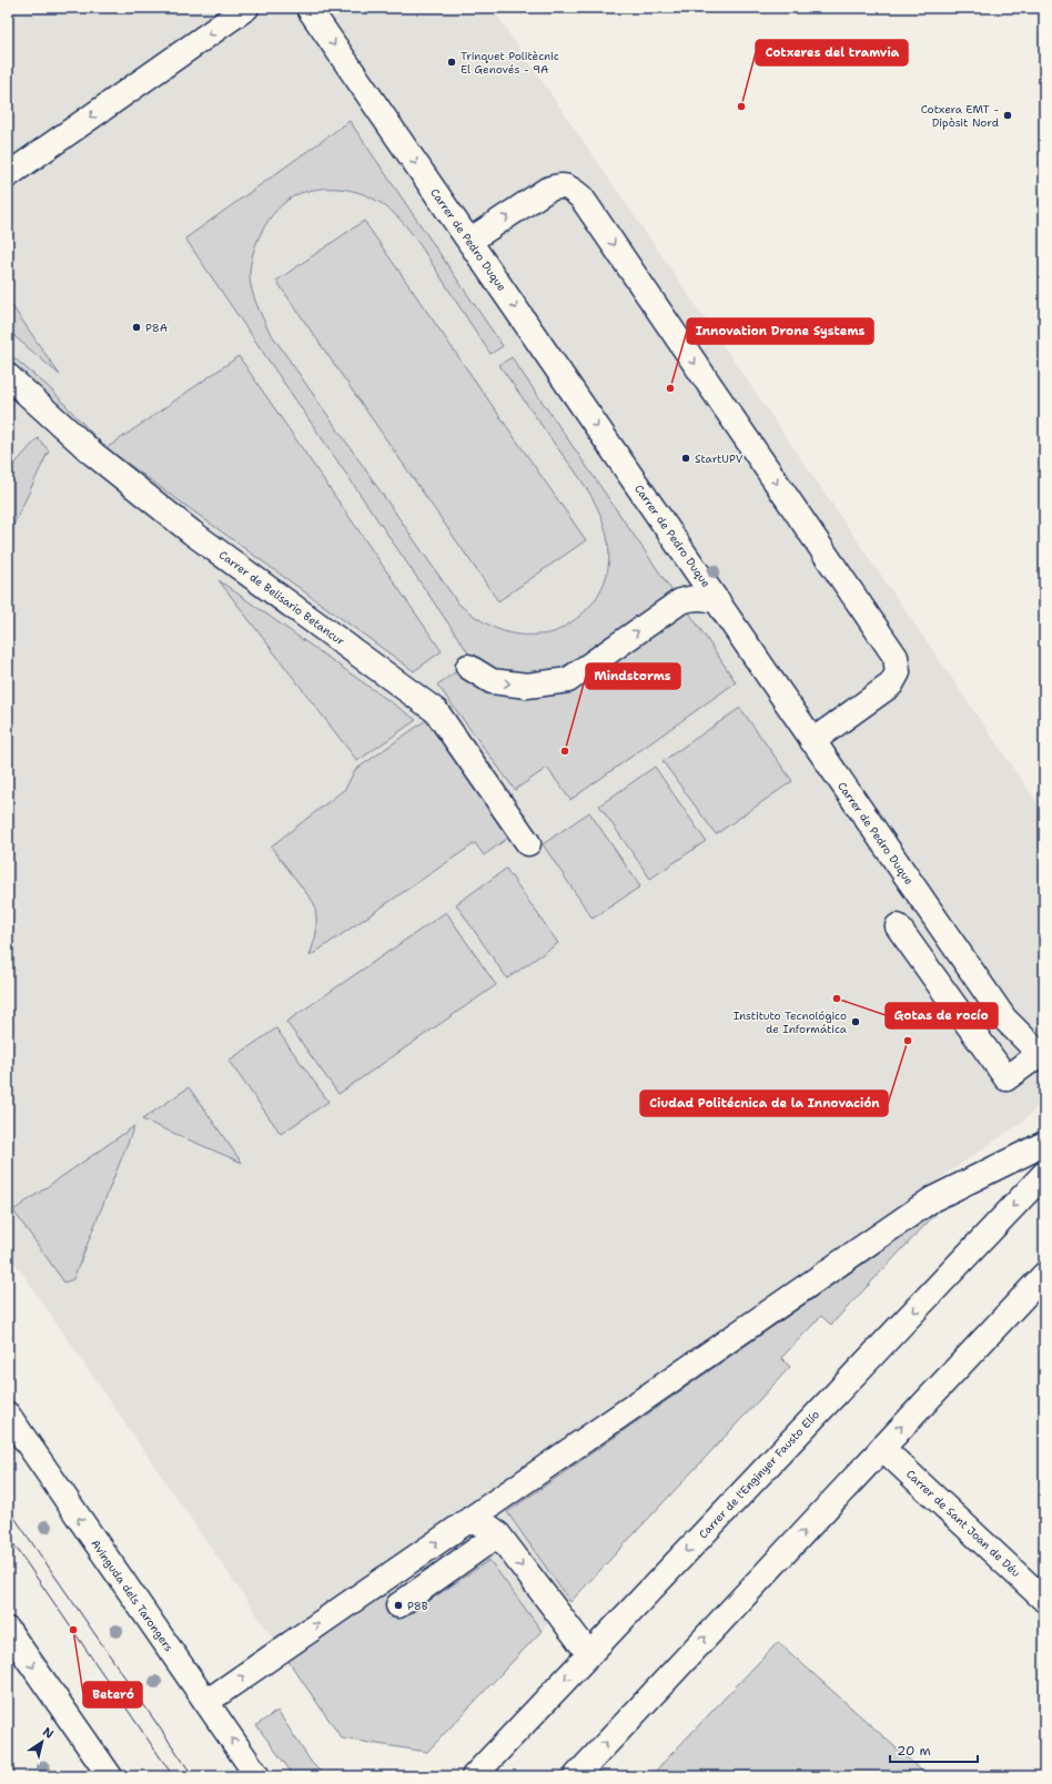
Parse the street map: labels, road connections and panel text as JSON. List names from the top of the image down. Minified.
{"streets":{"main road":["Carrer de Pedro Duque","Carrer de Belisario Betancur","Carrer de l'Enginyer Fausto Elío","Carrer de Sant Joan de Déu","Avinguda dels Tarongers"]},"one_way":["Carrer de Pedro Duque"],"places":["Trinquet Politècnic El Genovés - 9A","Cotxeres del tramvia","Cotxera EMT - Dipòsit Nord","P8A","Innovation Drone Systems","StartUPV","Mindstorms","Gotas de rocío","Instituto Tecnológico de Informática","Ciudad Politécnica de la Innovación","P8B","Beteró"],"scale_bar":"20 m","north":"top right"}
